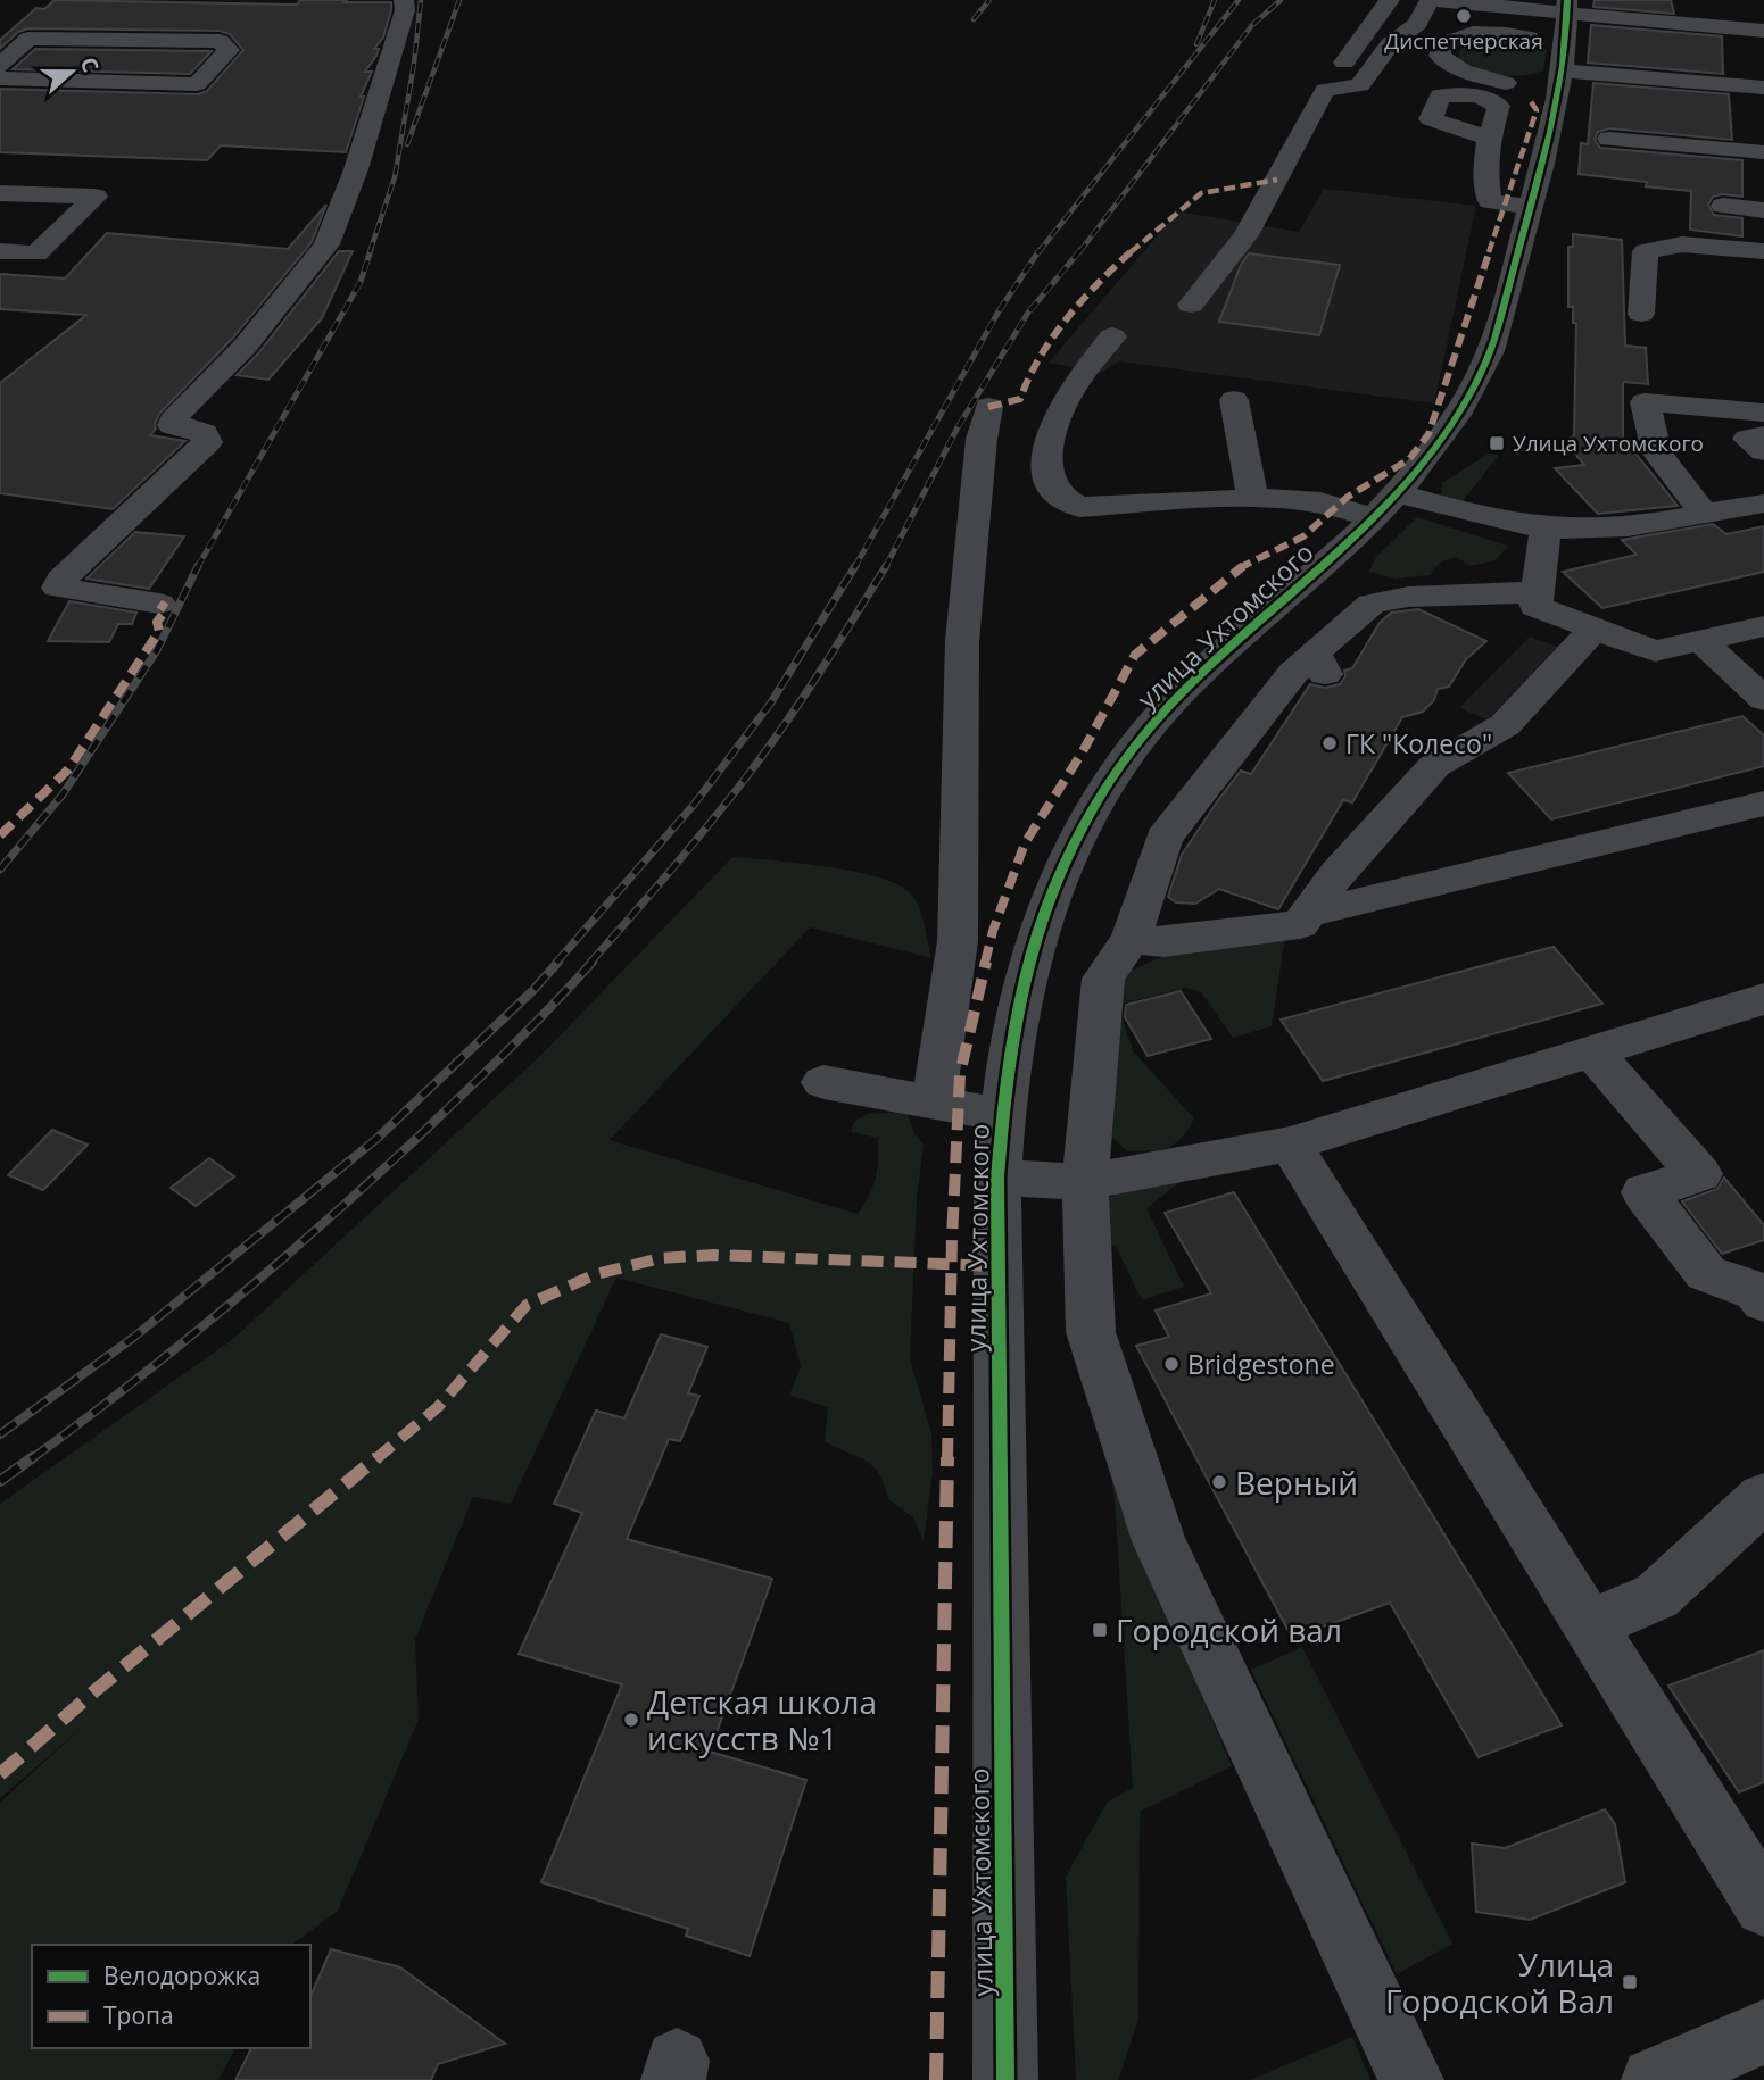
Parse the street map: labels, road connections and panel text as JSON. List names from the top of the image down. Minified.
{"streets":{"street":["улица Ухтомского"]},"places":{"other":["Диспетчерская","ГК \"Колесо\"","Bridgestone","Верный","Детская школа искусств №1"],"transit":["Улица Ухтомского","Городской вал","Улица Городской Вал"]},"legend":["Велодорожка","Тропа"],"north":"right"}
